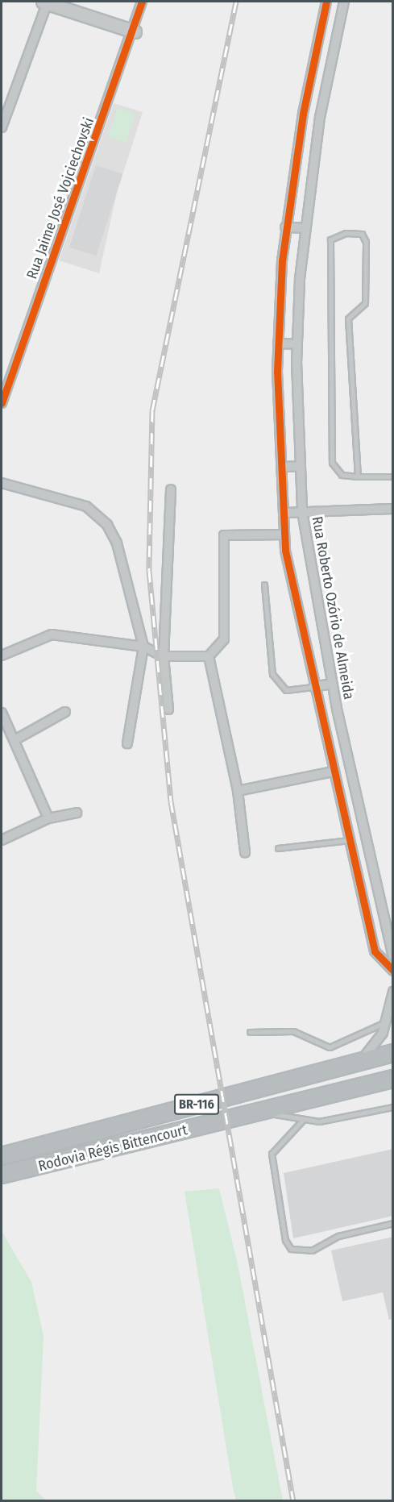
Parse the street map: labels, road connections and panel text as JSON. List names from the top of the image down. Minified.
{"streets":{"highway":["BR-116","Rodovia Régis Bittencourt"],"street":["Rua Jaime José Vojciechovski","Rua Roberto Ozório de Almeida"]}}
